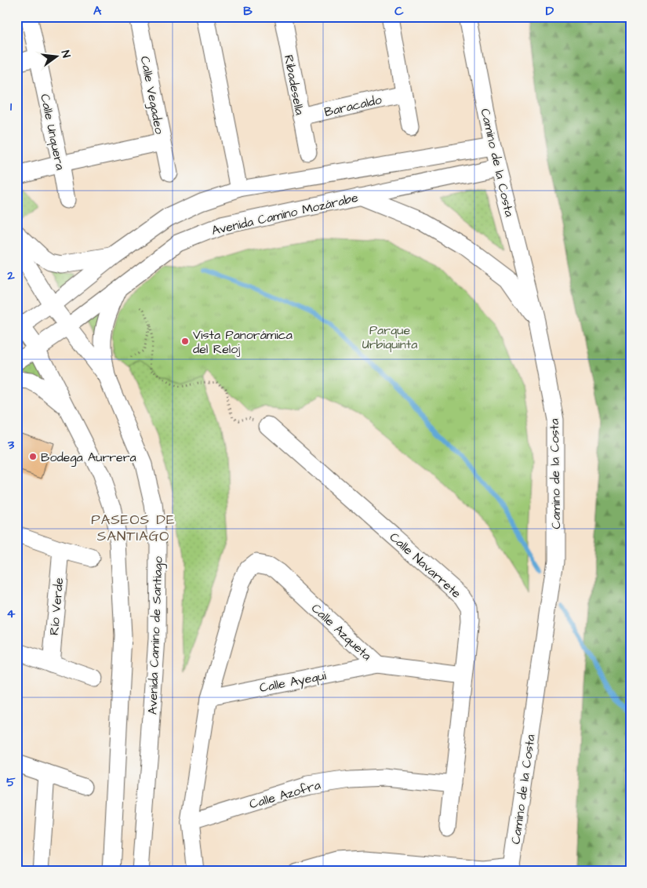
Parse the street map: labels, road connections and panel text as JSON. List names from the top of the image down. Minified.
{"streets":{"street":["Ribadesella","Calle Vegadeo","Baracaldo","Calle Unquera","Camino de la Costa","Avenida Camino Mozárabe","Calle Navarrete","Río Verde","Calle Azqueta","Avenida Camino de Santiago","Calle Ayequi","Calle Azofra"]},"crossings":[["Ribadesella","Baracaldo"],["Camino de la Costa","Avenida Camino Mozárabe"],["Avenida Camino Mozárabe","Avenida Camino de Santiago"],["Calle Navarrete","Calle Azqueta"],["Calle Navarrete","Calle Azofra"],["Calle Azqueta","Calle Ayequi"]],"districts":["PASEOS DE SANTIAGO"],"parks":["Parque Urbiquinta"],"places":["Vista Panorámica del Reloj","Bodega Aurrera"],"north":"right","grid":{"columns":["A","B","C","D"],"rows":["1","2","3","4","5"]}}
